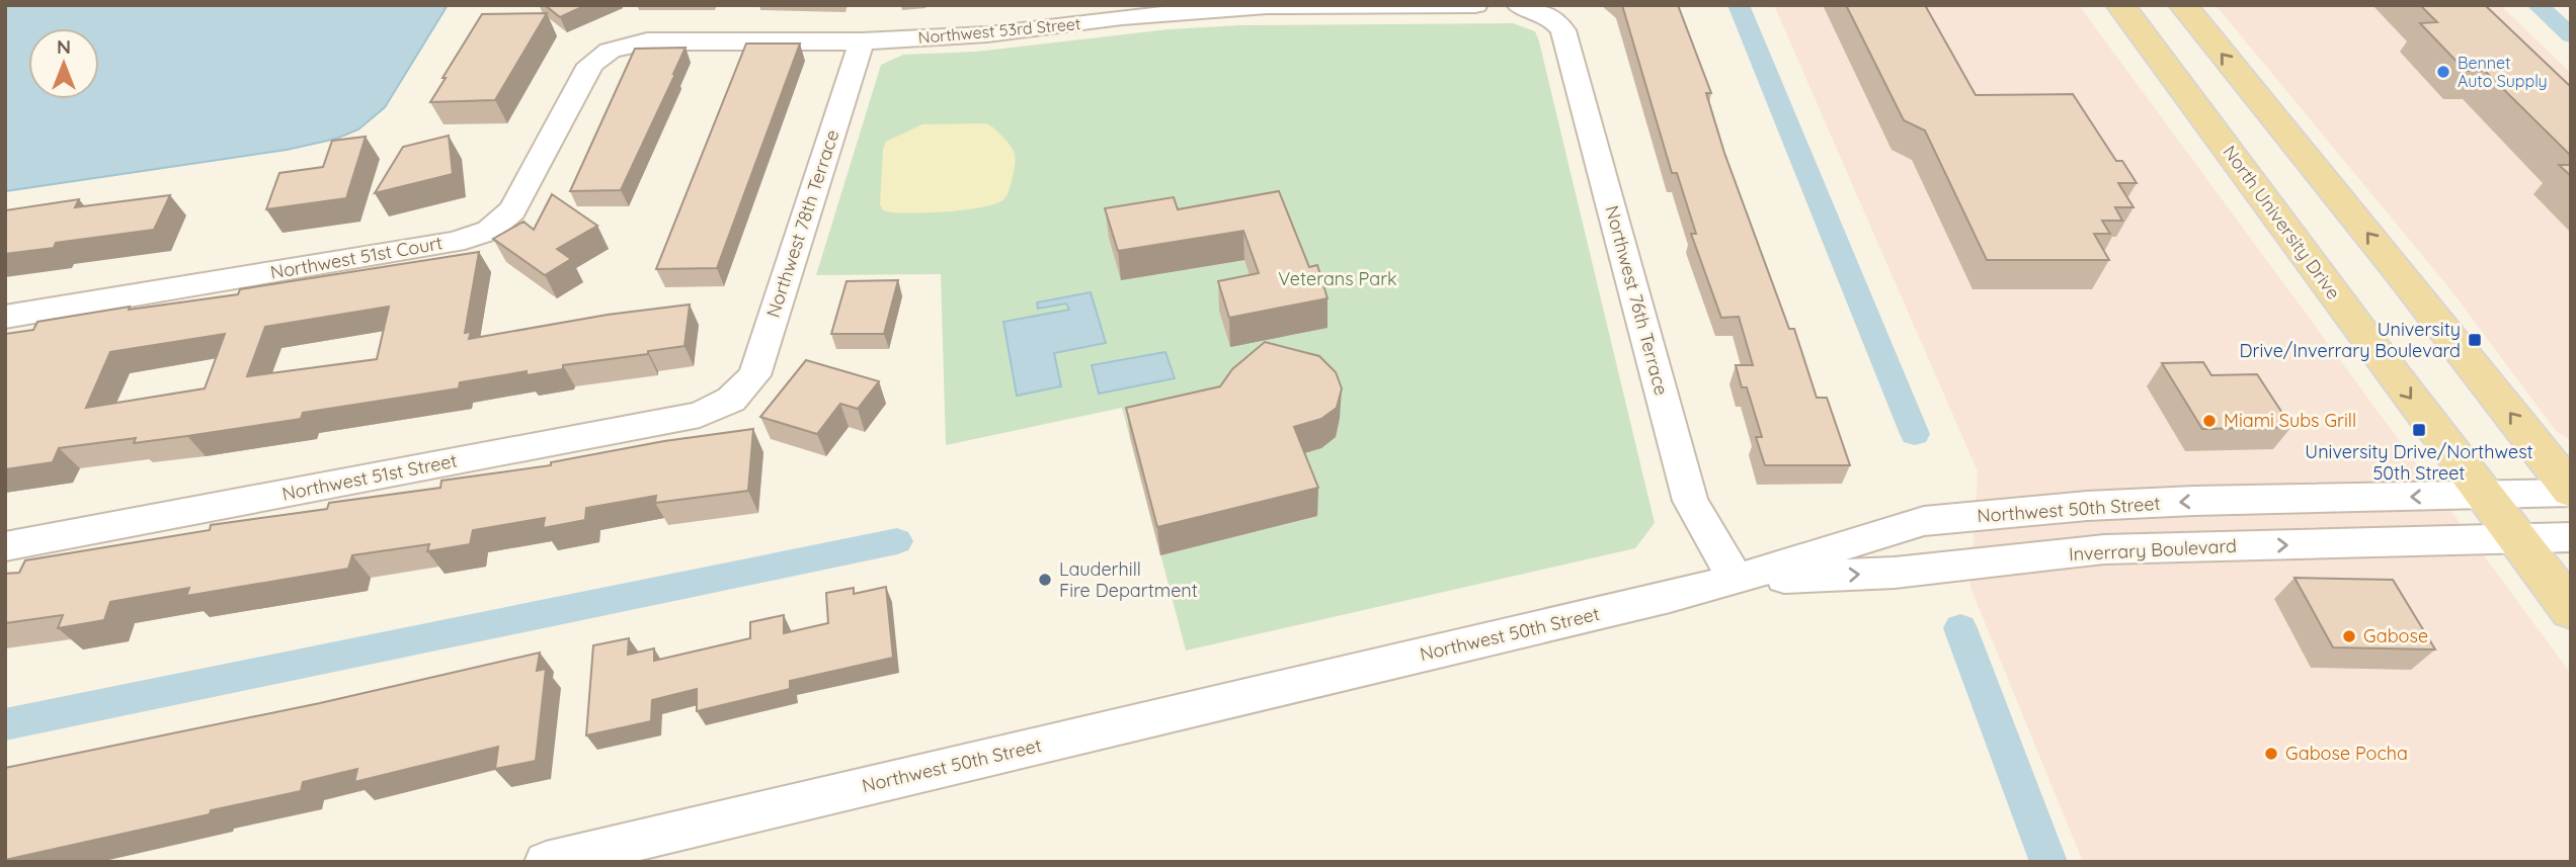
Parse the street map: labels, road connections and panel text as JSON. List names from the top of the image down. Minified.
{"streets":{"main road":["North University Drive"],"street":["Northwest 53rd Street","Northwest 78th Terrace","Northwest 51st Court","Northwest 76th Terrace","Northwest 51st Street","Northwest 50th Street","Inverrary Boulevard"]},"crossings":[["Northwest 53rd Street","Northwest 78th Terrace"],["Northwest 53rd Street","Northwest 51st Court"],["North University Drive","Northwest 50th Street"],["North University Drive","Inverrary Boulevard"],["Northwest 78th Terrace","Northwest 51st Street"],["Northwest 76th Terrace","Northwest 50th Street"],["Northwest 76th Terrace","Inverrary Boulevard"],["Northwest 50th Street","Inverrary Boulevard"]],"one_way":["Northwest 50th Street","Inverrary Boulevard"],"parks":["Veterans Park"],"places":{"other":["Bennet Auto Supply","Miami Subs Grill","Lauderhill Fire Department","Gabose","Gabose Pocha"],"transit":["University Drive/Inverrary Boulevard","University Drive/Northwest 50th Street"]},"north":"top"}
